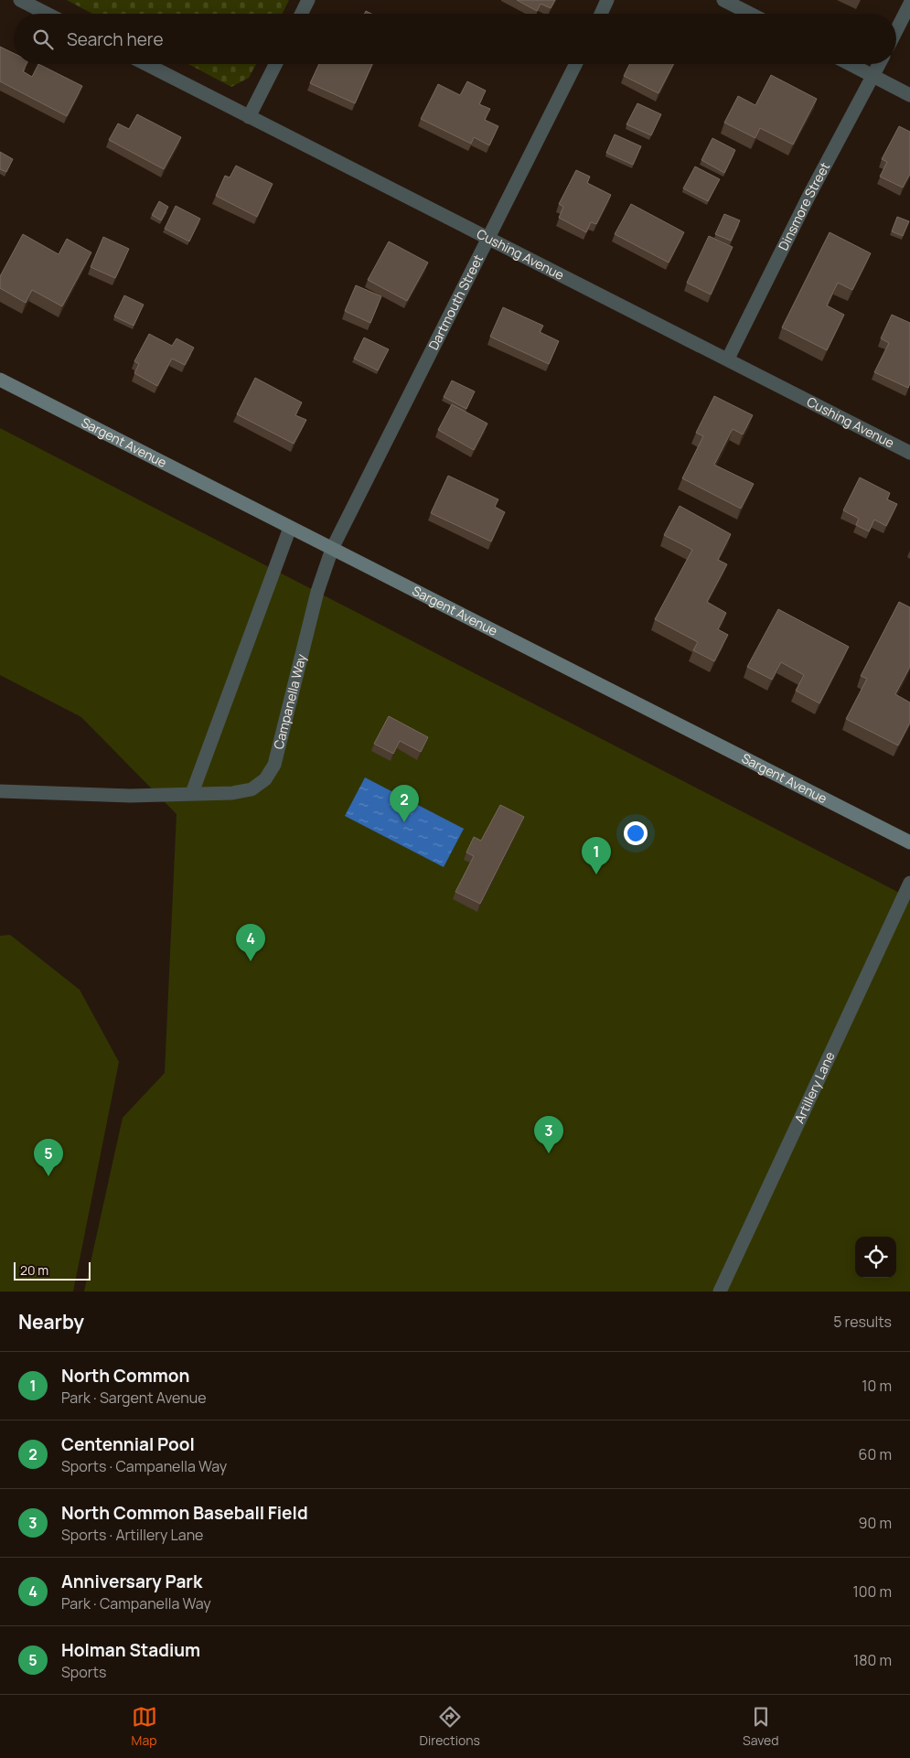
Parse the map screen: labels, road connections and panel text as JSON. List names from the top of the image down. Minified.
{"streets":{"street":["Dinsmore Street","Cushing Avenue","Dartmouth Street","Sargent Avenue","Campanella Way","Artillery Lane"]},"crossings":[["Dinsmore Street","Cushing Avenue"],["Cushing Avenue","Dartmouth Street"],["Dartmouth Street","Sargent Avenue"],["Dartmouth Street","Campanella Way"],["Sargent Avenue","Campanella Way"]],"scale_bar":"20 m","page":{"search":"Search here","pins":["2","1","4","3","5"],"scale":"20 m","heading":["Nearby","5 results"],"list":[{"mark":"1","name":"North Common","note":"Park · Sargent Avenue","value":"10 m"},{"mark":"2","name":"Centennial Pool","note":"Sports · Campanella Way","value":"60 m"},{"mark":"3","name":"North Common Baseball Field","note":"Sports · Artillery Lane","value":"90 m"},{"mark":"4","name":"Anniversary Park","note":"Park · Campanella Way","value":"100 m"},{"mark":"5","name":"Holman Stadium","note":"Sports","value":"180 m"}],"nav":["Map","Directions","Saved"]}}
